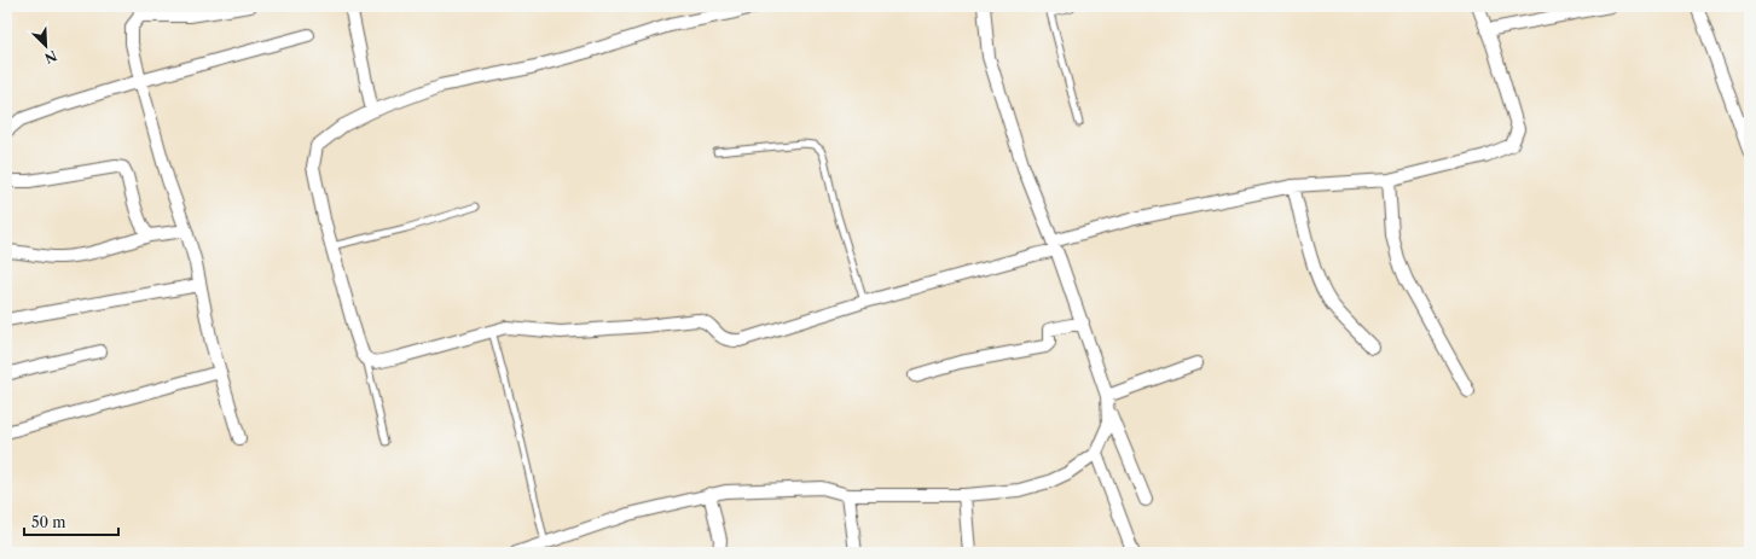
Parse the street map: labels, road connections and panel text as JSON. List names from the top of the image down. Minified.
{"scale_bar":"50 m","north":"bottom right"}
